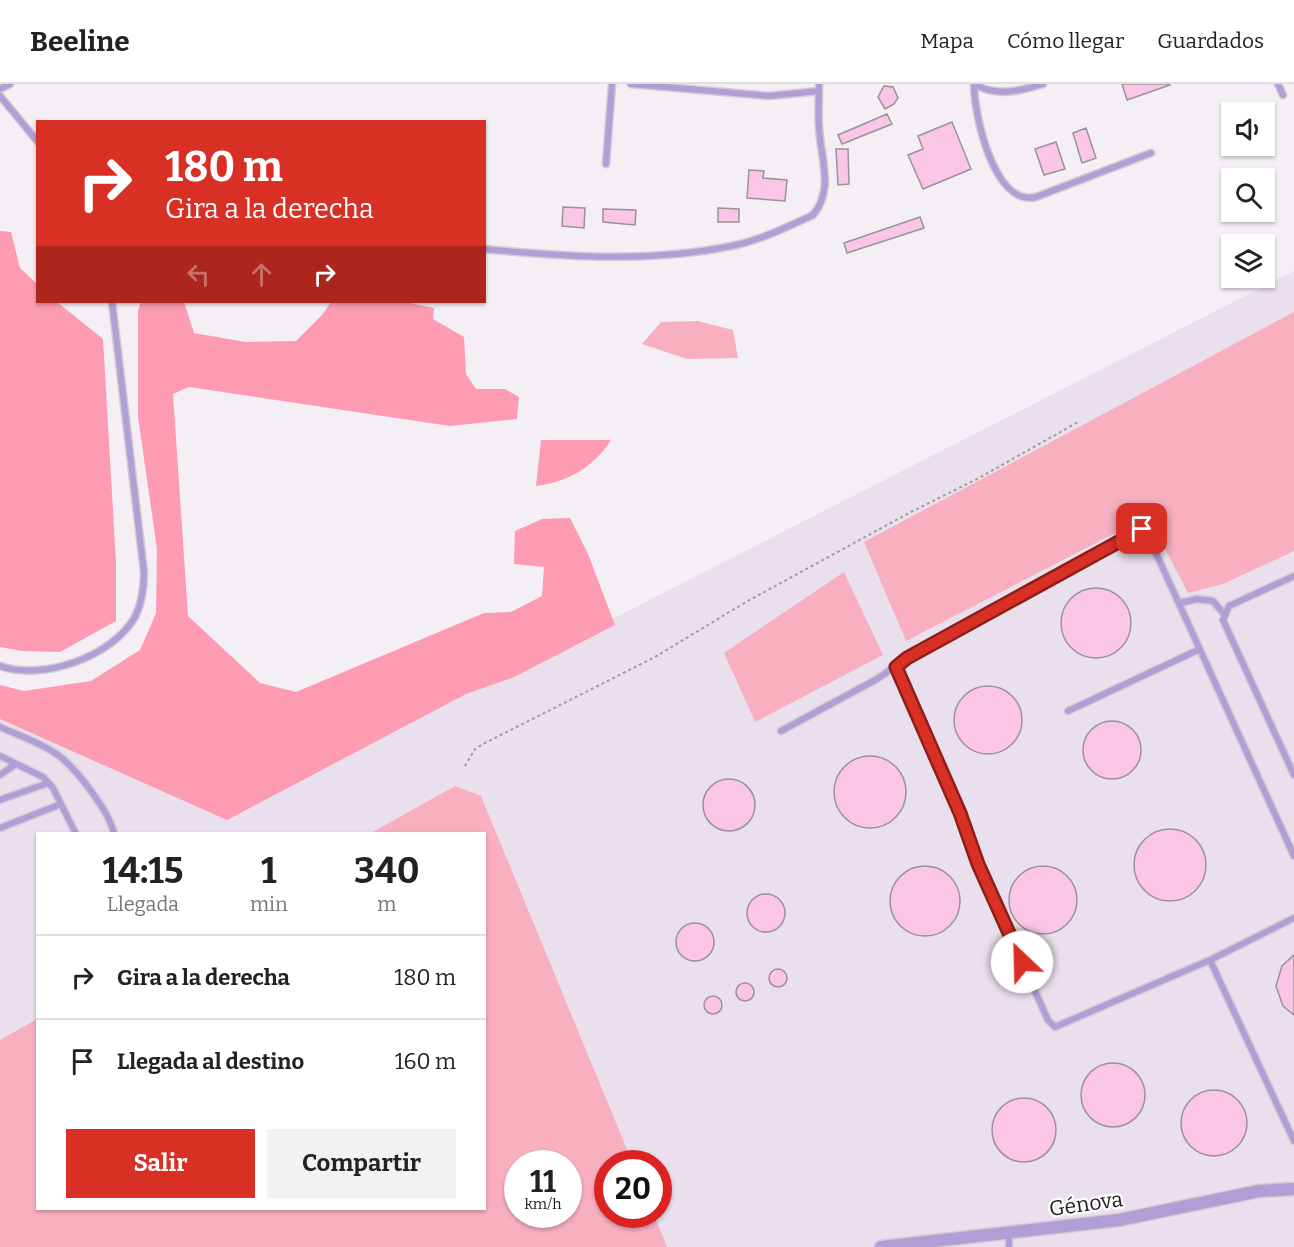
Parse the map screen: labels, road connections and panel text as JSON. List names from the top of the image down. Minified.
{"streets":{"street":["Génova"]},"page":{"header":"Beeline","nav":["Mapa","Cómo llegar","Guardados"],"turn":["180 m","Gira a la derecha"],"eta":["14:15","Llegada","1","min","340","m"],"list":[{"name":"Gira a la derecha","value":"180 m"},{"name":"Llegada al destino","value":"160 m"}],"buttons":["Salir","Compartir"],"speed":"11 km/h","limit":"20"}}
